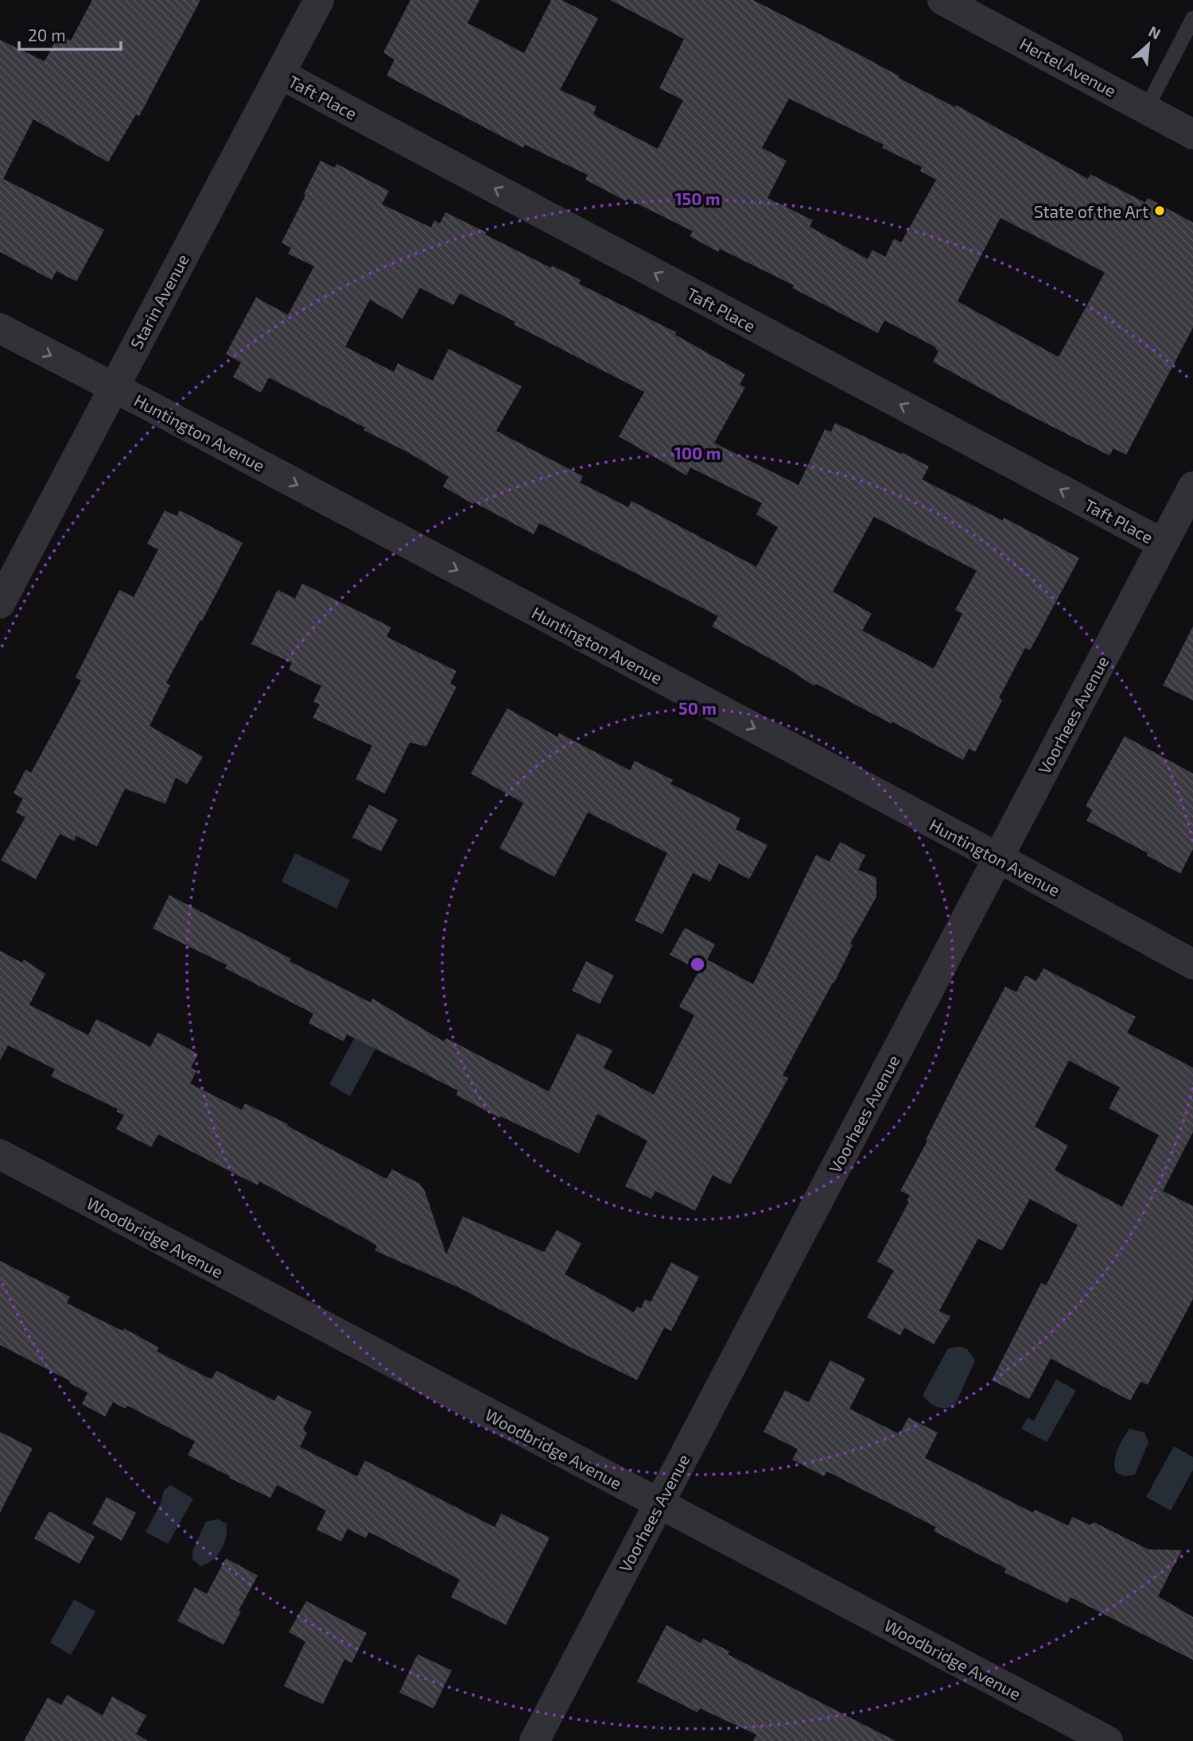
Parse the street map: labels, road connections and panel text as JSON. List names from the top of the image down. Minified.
{"streets":{"street":["Hertel Avenue","Taft Place","Starin Avenue","Huntington Avenue","Voorhees Avenue","Woodbridge Avenue"]},"crossings":[["Taft Place","Starin Avenue"],["Taft Place","Voorhees Avenue"],["Starin Avenue","Huntington Avenue"],["Huntington Avenue","Voorhees Avenue"],["Voorhees Avenue","Woodbridge Avenue"]],"one_way":["Taft Place","Huntington Avenue"],"places":["State of the Art"],"scale_bar":"20 m","north":"top right","rings":["150 m","100 m","50 m"]}
